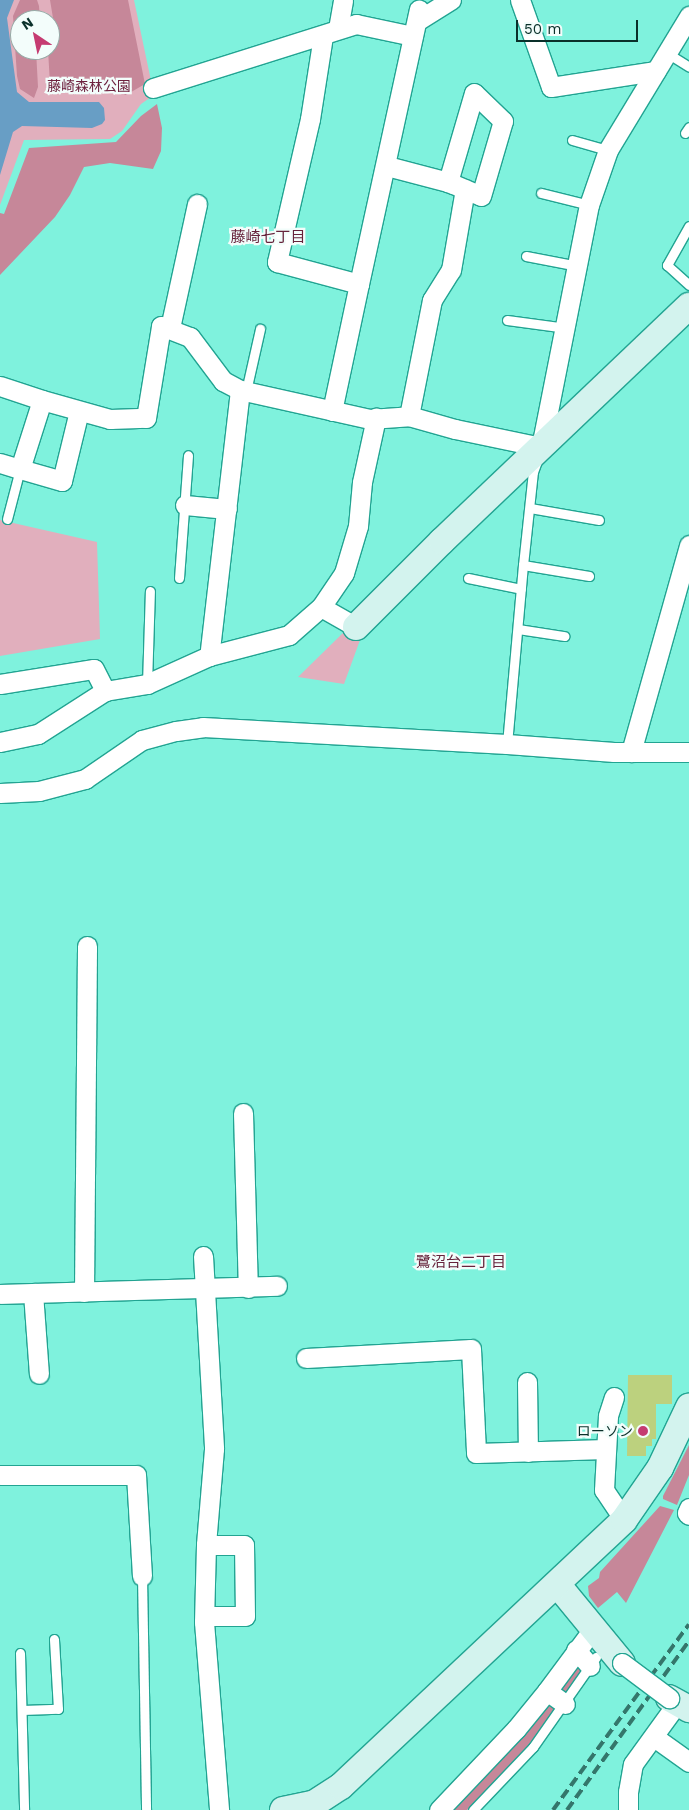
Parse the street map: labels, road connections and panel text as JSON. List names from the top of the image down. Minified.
{"districts":["藤崎七丁目","鷺沼台二丁目"],"parks":["藤崎森林公園"],"places":["ローソン"],"scale_bar":"50 m","north":"top left"}
